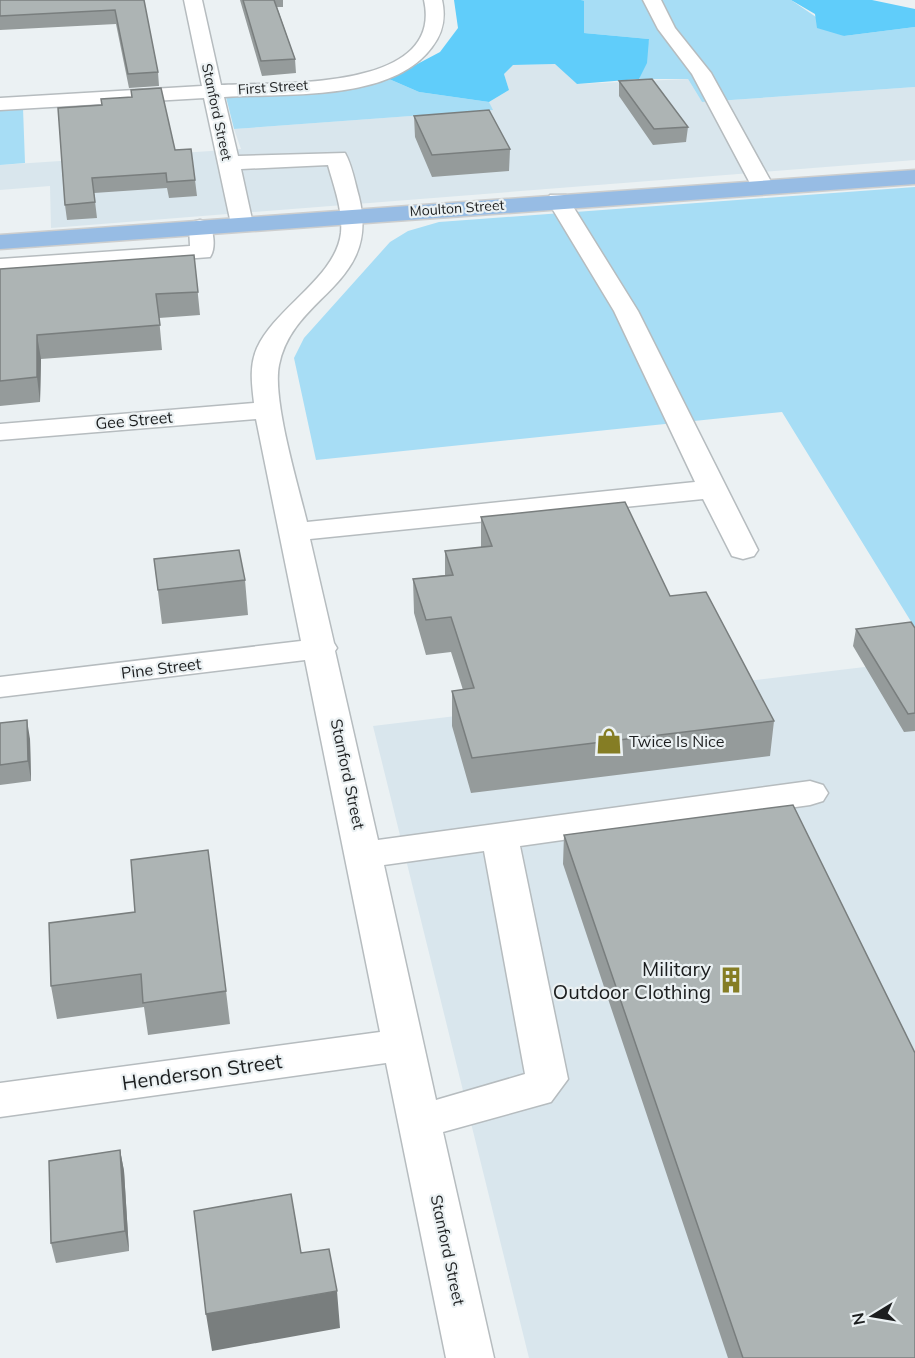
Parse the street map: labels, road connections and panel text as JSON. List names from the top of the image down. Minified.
{"streets":{"main road":["Moulton Street"],"street":["First Street","Stanford Street","Gee Street","Pine Street","Henderson Street"]},"crossings":[["First Street","Stanford Street"],["Stanford Street","Moulton Street"],["Stanford Street","Gee Street"],["Stanford Street","Pine Street"],["Stanford Street","Henderson Street"]],"places":{"shop":["Twice Is Nice"],"building":["Military Outdoor Clothing"]},"north":"left"}
